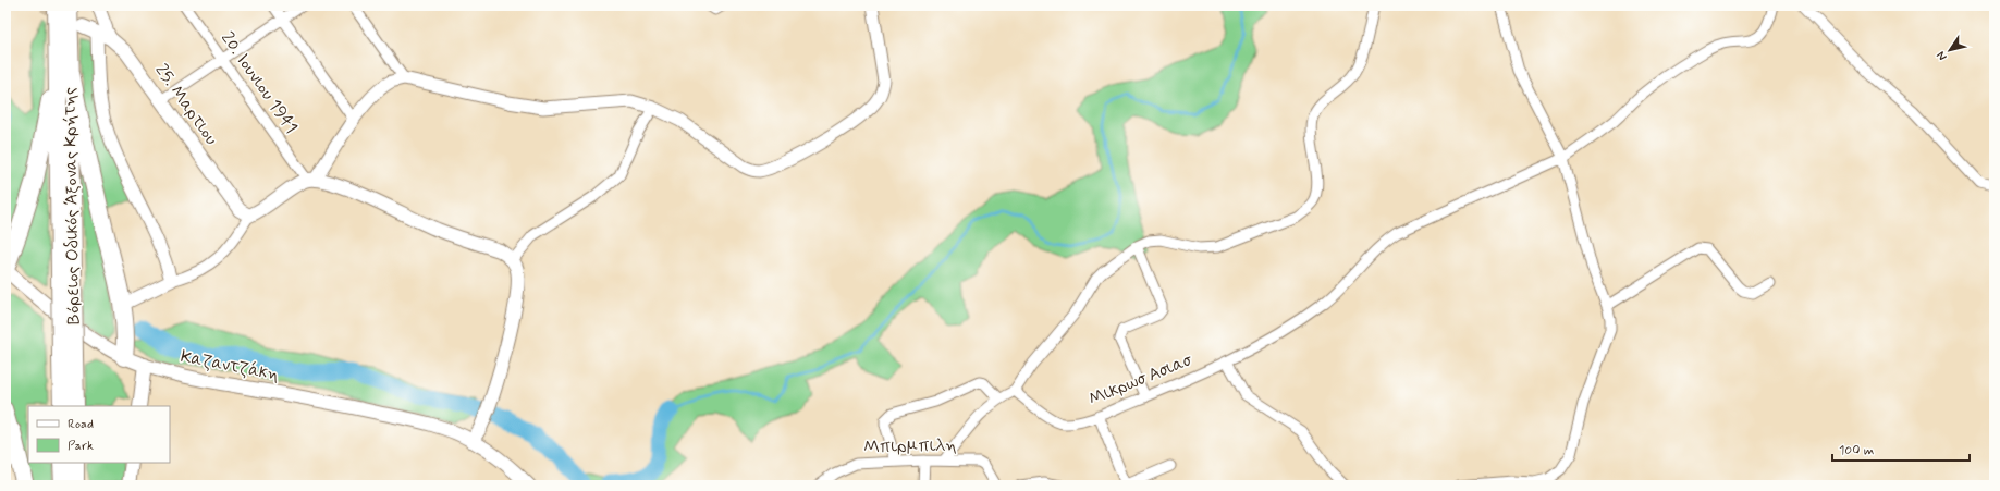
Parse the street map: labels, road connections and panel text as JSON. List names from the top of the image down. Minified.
{"streets":{"highway":["Βόρειος Οδικός Άξονας Κρήτης"],"main road":["25. Μαρτιου","Καζαντζάκη"],"street":["20. Ιουνιου 1941","Μικρωσ Ασιασ","Μπιρμπιλη"]},"legend":["Road","Park"],"scale_bar":"100 m","north":"bottom left"}
